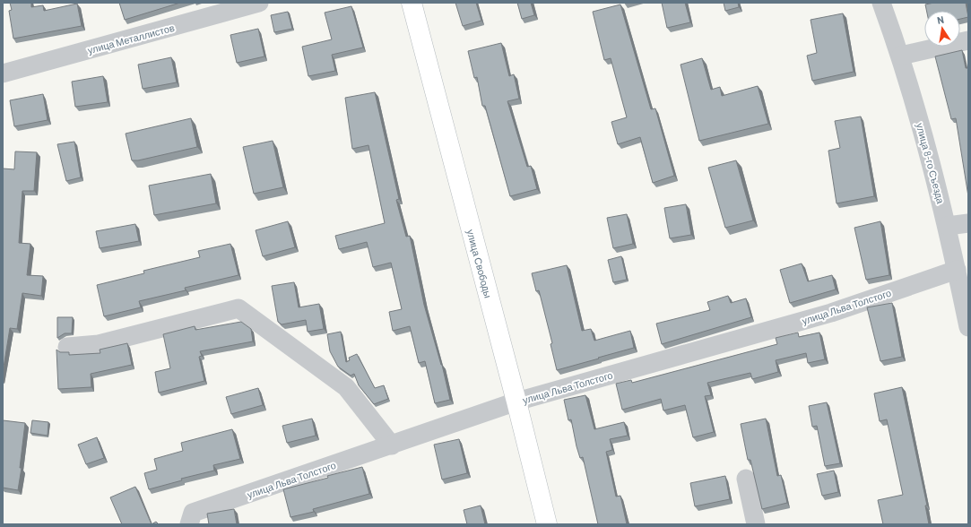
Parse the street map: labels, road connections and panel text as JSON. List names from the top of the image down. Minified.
{"streets":{"street":["улица Металлистов","улица 8-го Съезда","улица Свободы","улица Льва Толстого"]},"crossings":[["улица 8-го Съезда","улица Льва Толстого"],["улица Свободы","улица Льва Толстого"]],"north":"top"}
